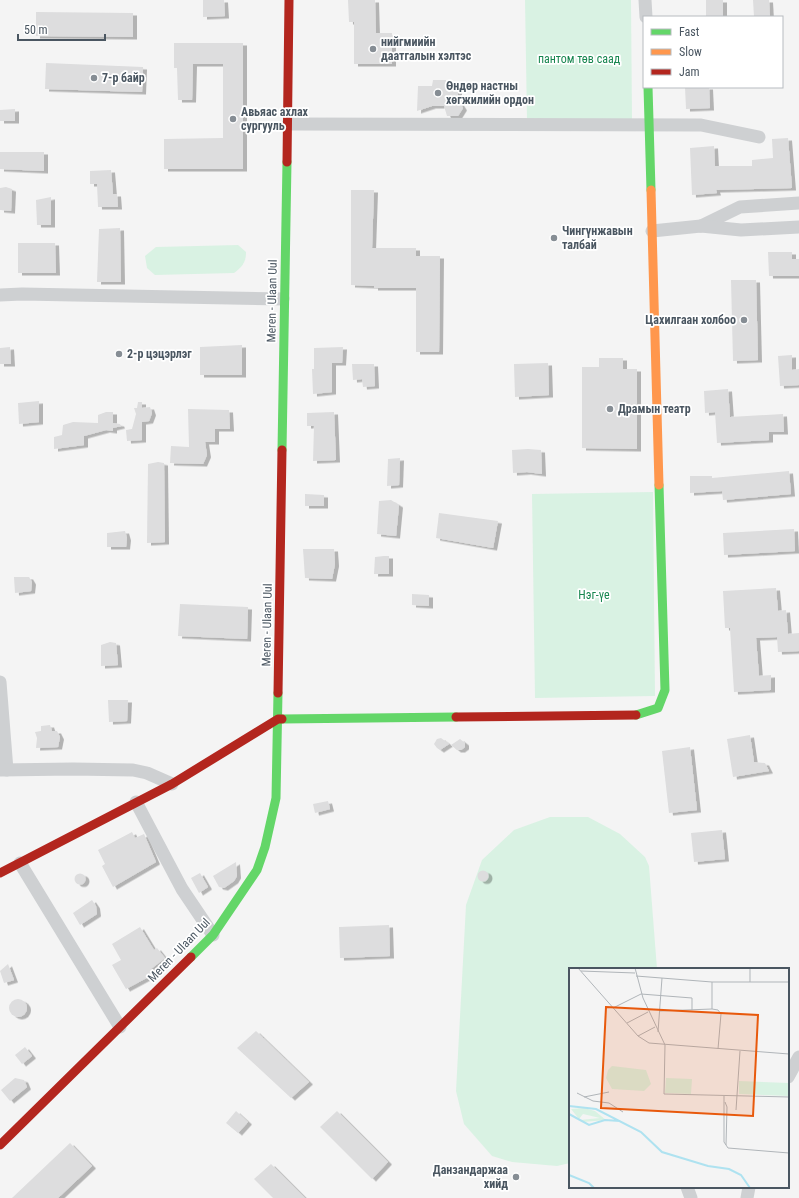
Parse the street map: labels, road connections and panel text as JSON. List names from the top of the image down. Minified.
{"streets":{"street":["Meren - Ulaan Uul"]},"parks":["пантом төв саад","Нэг-үе"],"places":["нийгмиийн даатгалын хэлтэс","7-р байр","Өндөр настны хөгжилийн ордон","Авьяас ахлах сургууль","Чингүнжавын талбай","Цахилгаан холбоо","2-р цэцэрлэг","Драмын театр","Данзандаржаа хийд"],"legend":["Fast","Slow","Jam"],"scale_bar":"50 m"}
